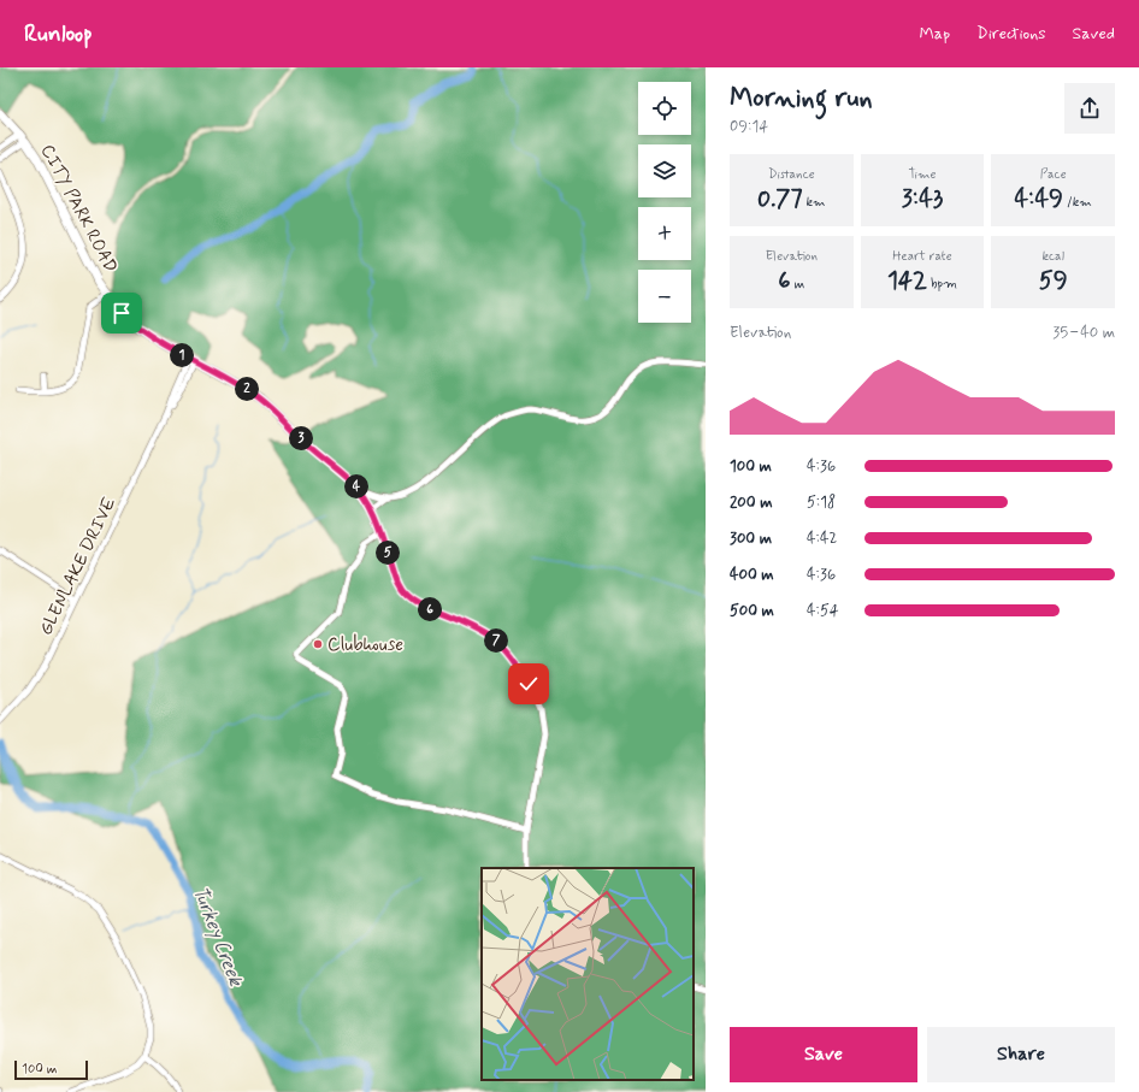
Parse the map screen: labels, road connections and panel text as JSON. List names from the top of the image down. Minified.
{"streets":{"street":["CITY PARK ROAD","GLENLAKE DRIVE"]},"crossings":[["CITY PARK ROAD","GLENLAKE DRIVE"]],"water":["Turkey Creek"],"places":["Clubhouse"],"scale_bar":"100 m","page":{"header":"Runloop","nav":["Map","Directions","Saved"],"heading":["Morning run","09:14"],"map_buttons":["+","−"],"stats":[["Distance","0.77 km"],["Time","3:43"],["Pace","4:49 /km"],["Elevation","6 m"],["Heart rate","142 bpm"],["kcal","59"]],"chart":["Elevation","35–40 m"],"pins":["1","2","3","4","5","6","7"],"list":[{"name":"100 m","note":"4:36"},{"name":"200 m","note":"5:18"},{"name":"300 m","note":"4:42"},{"name":"400 m","note":"4:36"},{"name":"500 m","note":"4:54"}],"buttons":["Save","Share"],"scale":"100 m"}}
